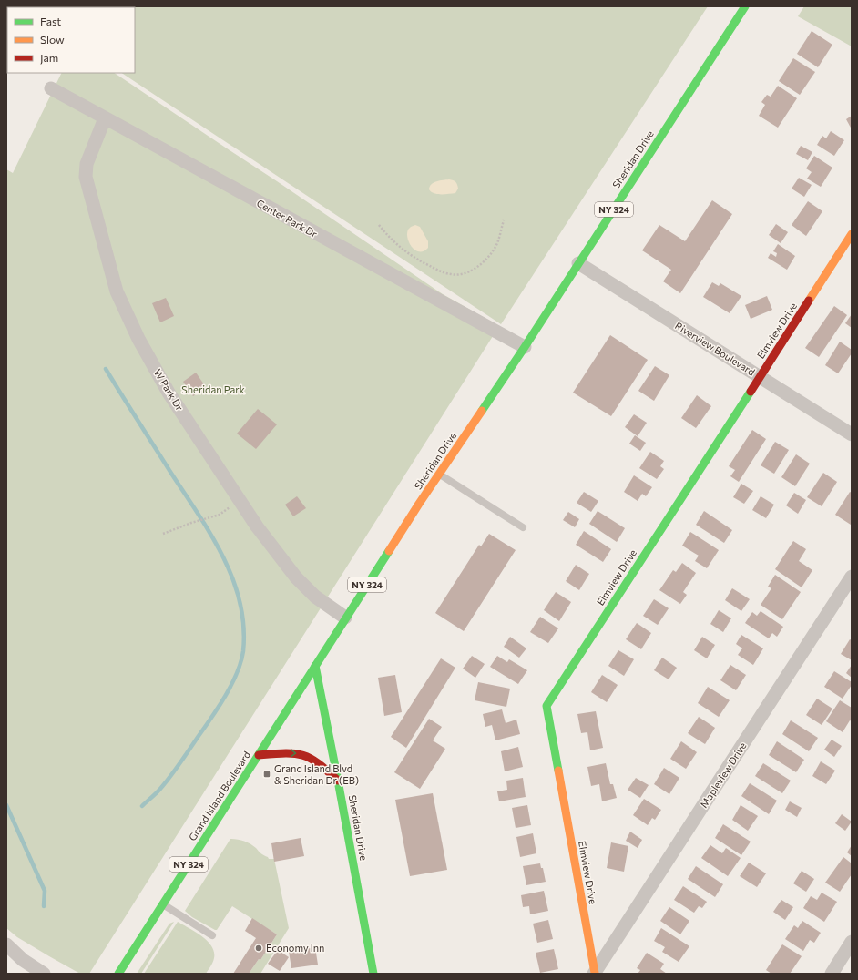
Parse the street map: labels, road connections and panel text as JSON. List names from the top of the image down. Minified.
{"streets":{"main road":["Sheridan Drive","NY 324","Elmview Drive","Grand Island Boulevard"],"street":["Center Park Dr","Riverview Boulevard","W Park Dr","Mapleview Drive"]},"crossings":[["Sheridan Drive","Center Park Dr"],["Sheridan Drive","Riverview Boulevard"],["Sheridan Drive","W Park Dr"],["Sheridan Drive","Grand Island Boulevard"],["Center Park Dr","W Park Dr"],["Elmview Drive","Riverview Boulevard"],["Elmview Drive","Mapleview Drive"]],"parks":["Sheridan Park"],"places":{"transit":["Grand Island Blvd & Sheridan Dr (EB)"],"other":["Economy Inn"]},"legend":["Fast","Slow","Jam"]}
